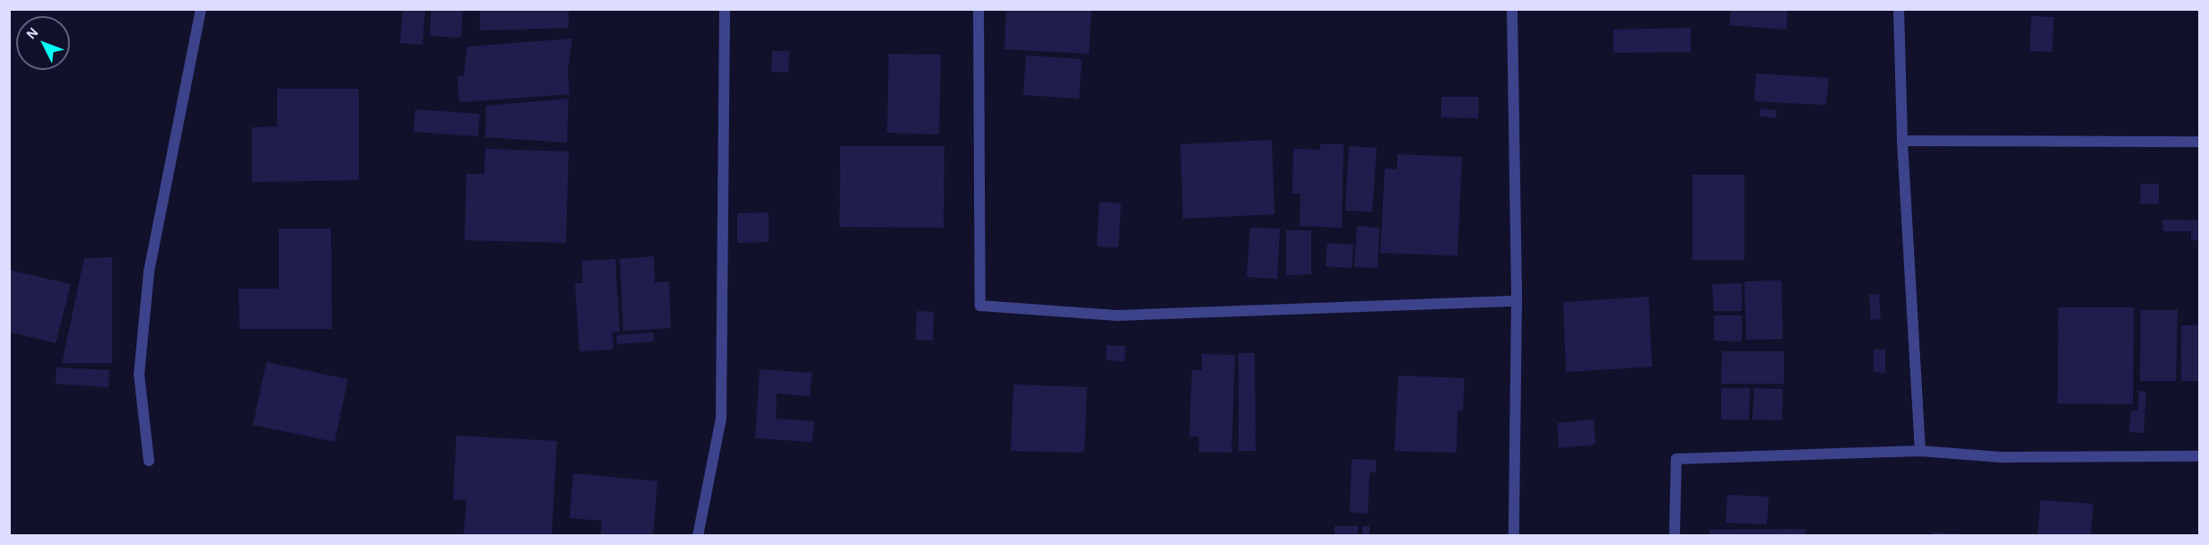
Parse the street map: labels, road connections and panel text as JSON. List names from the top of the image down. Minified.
{"north":"top left"}
